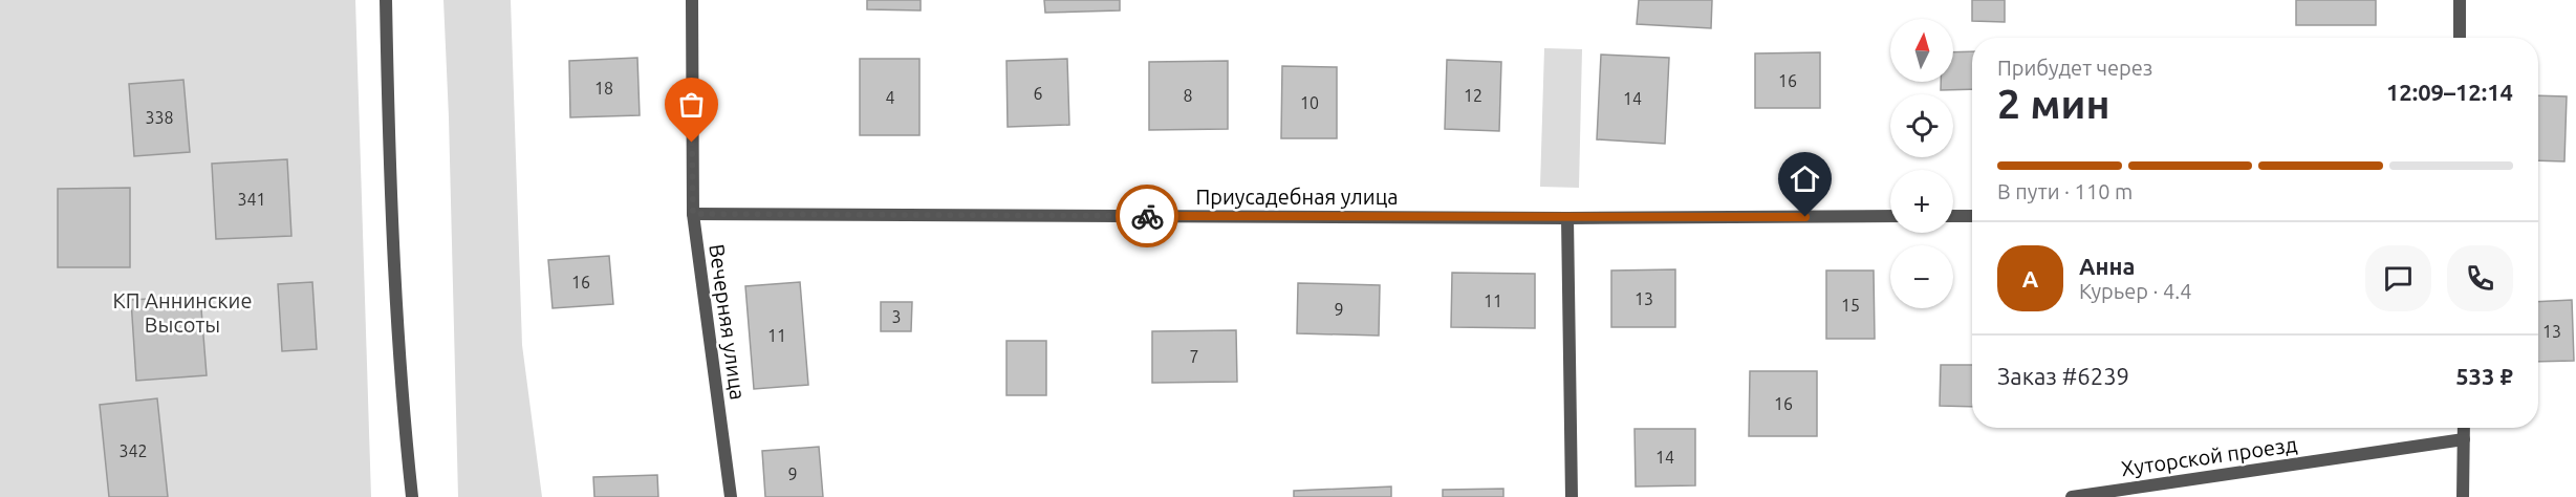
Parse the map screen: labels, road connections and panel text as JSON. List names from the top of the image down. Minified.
{"streets":{"street":["Приусадебная улица","Вечерняя улица","Хуторской проезд"]},"crossings":[["Приусадебная улица","Вечерняя улица"]],"parks":["КП Аннинские Высоты"],"house_numbers":["16","18","6","8","12","4","14","10","338","341","16","13","11","15","9","3","13","11","7","16","342","14","9"],"north":"top","page":{"map_buttons":["+","−"],"heading":["2 мин","Прибудет через","12:09–12:14"],"panel":["Анна","Курьер · 4.4","Заказ #6239","533 ₽"],"bar":"В пути · 110 m","round":"А"}}
